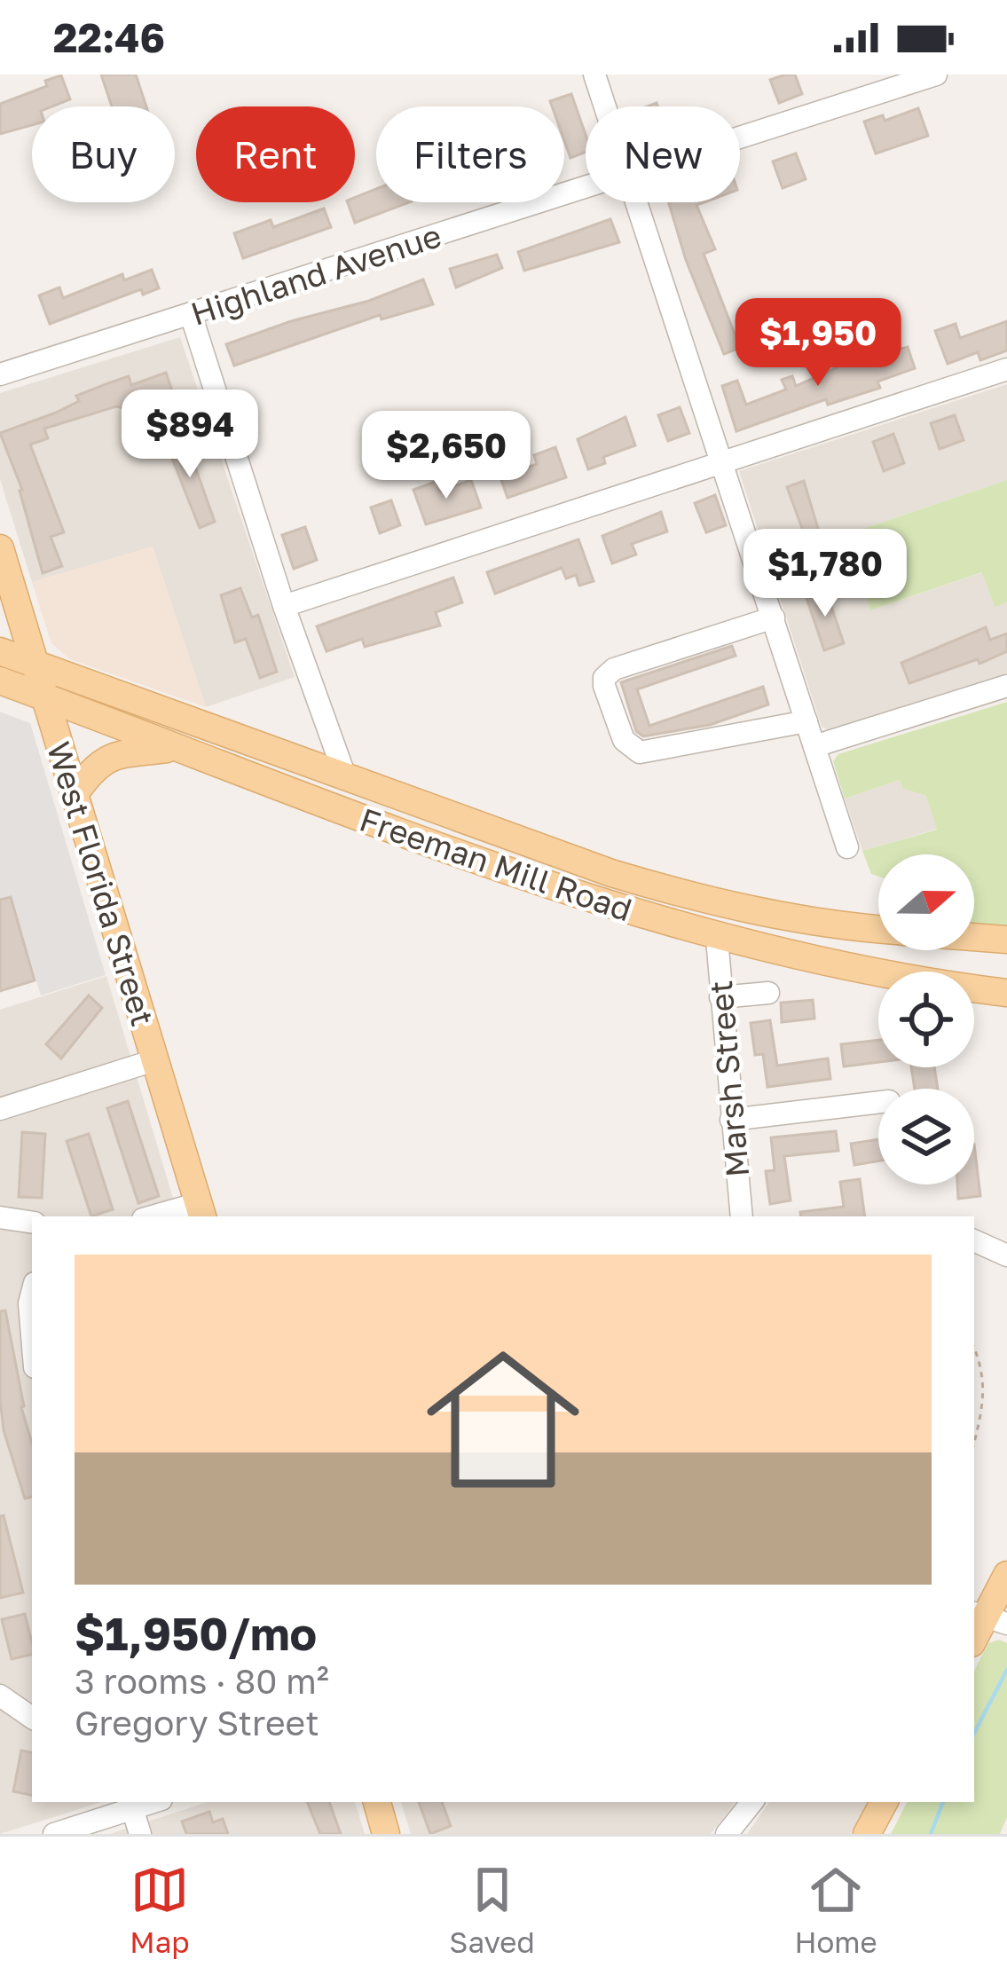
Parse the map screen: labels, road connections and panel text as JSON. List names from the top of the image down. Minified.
{"streets":{"main road":["Freeman Mill Road","West Florida Street"],"street":["Highland Avenue","Marsh Street"]},"crossings":[["Freeman Mill Road","West Florida Street"],["Freeman Mill Road","Marsh Street"]],"north":"right","page":{"status":"22:46","chip":["Buy","Rent","Filters","New"],"price":["$1,950","$894","$2,650","$1,780"],"list":[{"name":"$1,950/mo","note":"3 rooms · 80 m² · Gregory Street"}],"tabs":["Map","Saved","Home"]}}
